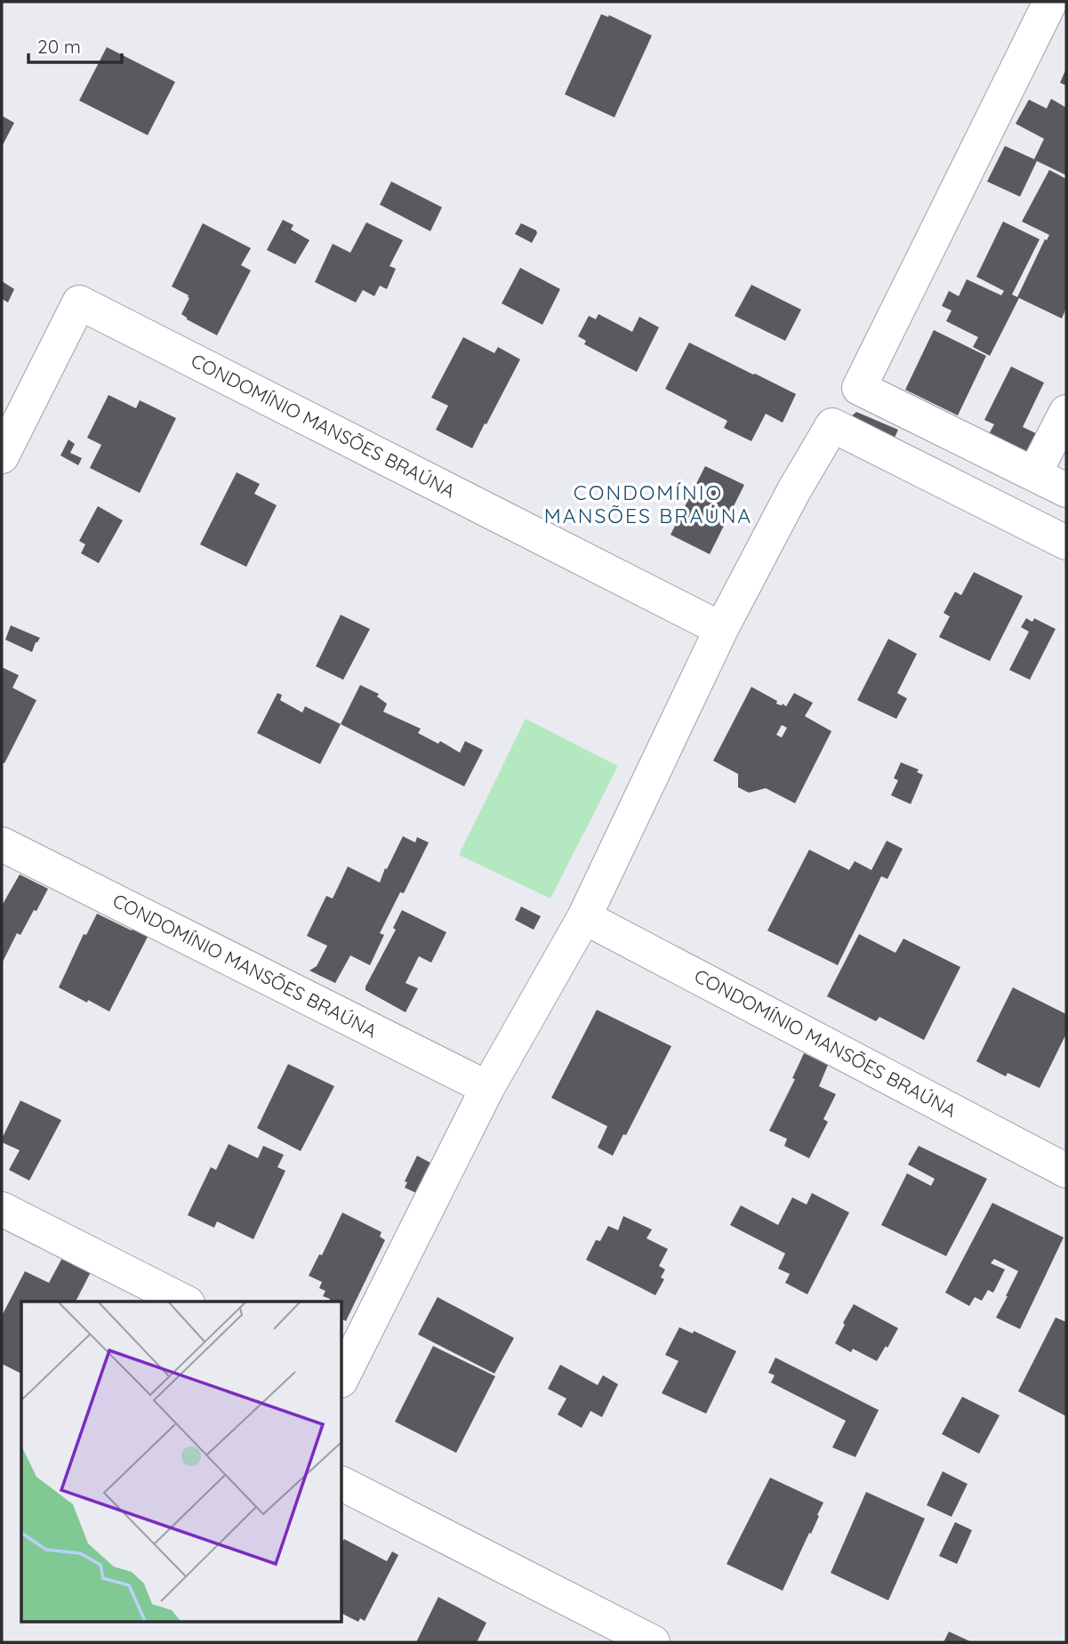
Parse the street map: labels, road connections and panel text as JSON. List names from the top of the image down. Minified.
{"streets":{"street":["CONDOMÍNIO MANSÕES BRAÚNA"]},"districts":["CONDOMÍNIO MANSÕES BRAÚNA"],"scale_bar":"20 m"}
